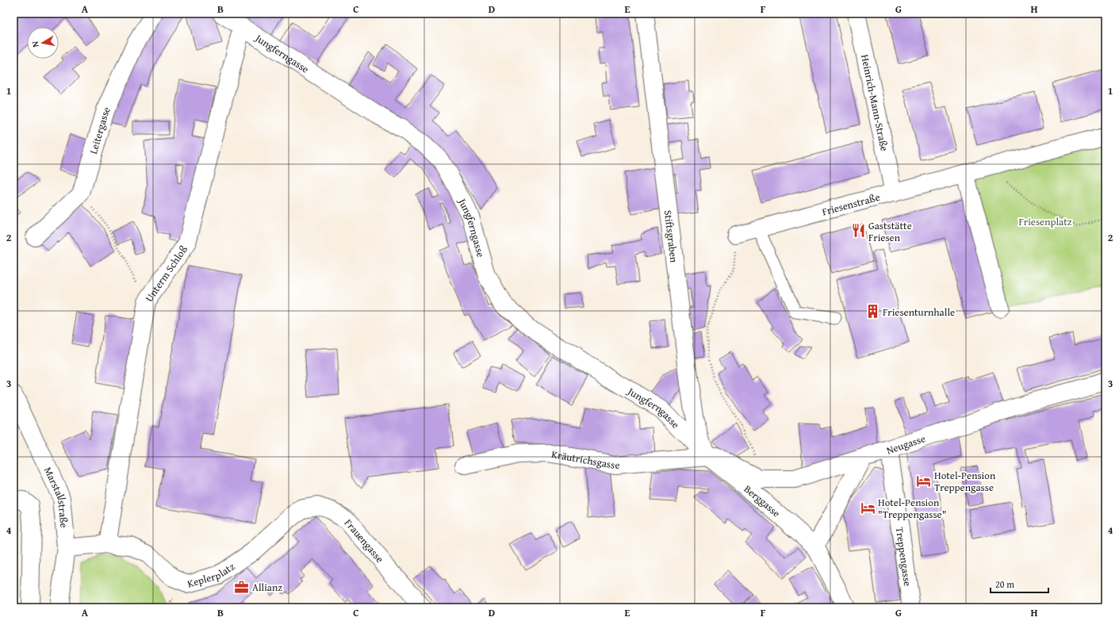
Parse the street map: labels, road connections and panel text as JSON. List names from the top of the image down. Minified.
{"streets":{"street":["Jungferngasse","Heinrich-Mann-Straße","Leitergasse","Friesenstraße","Stiftsgraben","Unterm Schloß","Neugasse","Kräutrichsgasse","Marstallstraße","Berggasse","Frauengasse","Treppengasse","Keplerplatz"]},"crossings":[["Jungferngasse","Stiftsgraben"],["Jungferngasse","Unterm Schloß"],["Jungferngasse","Neugasse"],["Jungferngasse","Kräutrichsgasse"],["Jungferngasse","Berggasse"],["Heinrich-Mann-Straße","Friesenstraße"],["Stiftsgraben","Neugasse"],["Stiftsgraben","Kräutrichsgasse"],["Stiftsgraben","Berggasse"],["Unterm Schloß","Keplerplatz"],["Neugasse","Kräutrichsgasse"],["Neugasse","Berggasse"],["Neugasse","Treppengasse"],["Kräutrichsgasse","Berggasse"],["Marstallstraße","Keplerplatz"],["Frauengasse","Keplerplatz"]],"parks":["Friesenplatz"],"places":{"restaurant":["Gaststätte Friesen"],"building":["Friesenturnhalle"],"hotel":["Hotel-Pension Treppengasse","Hotel-Pension \"Treppengasse\""],"office":["Allianz"]},"scale_bar":"20 m","north":"left","grid":{"columns":["A","B","C","D","E","F","G","H"],"rows":["1","2","3","4"]}}
